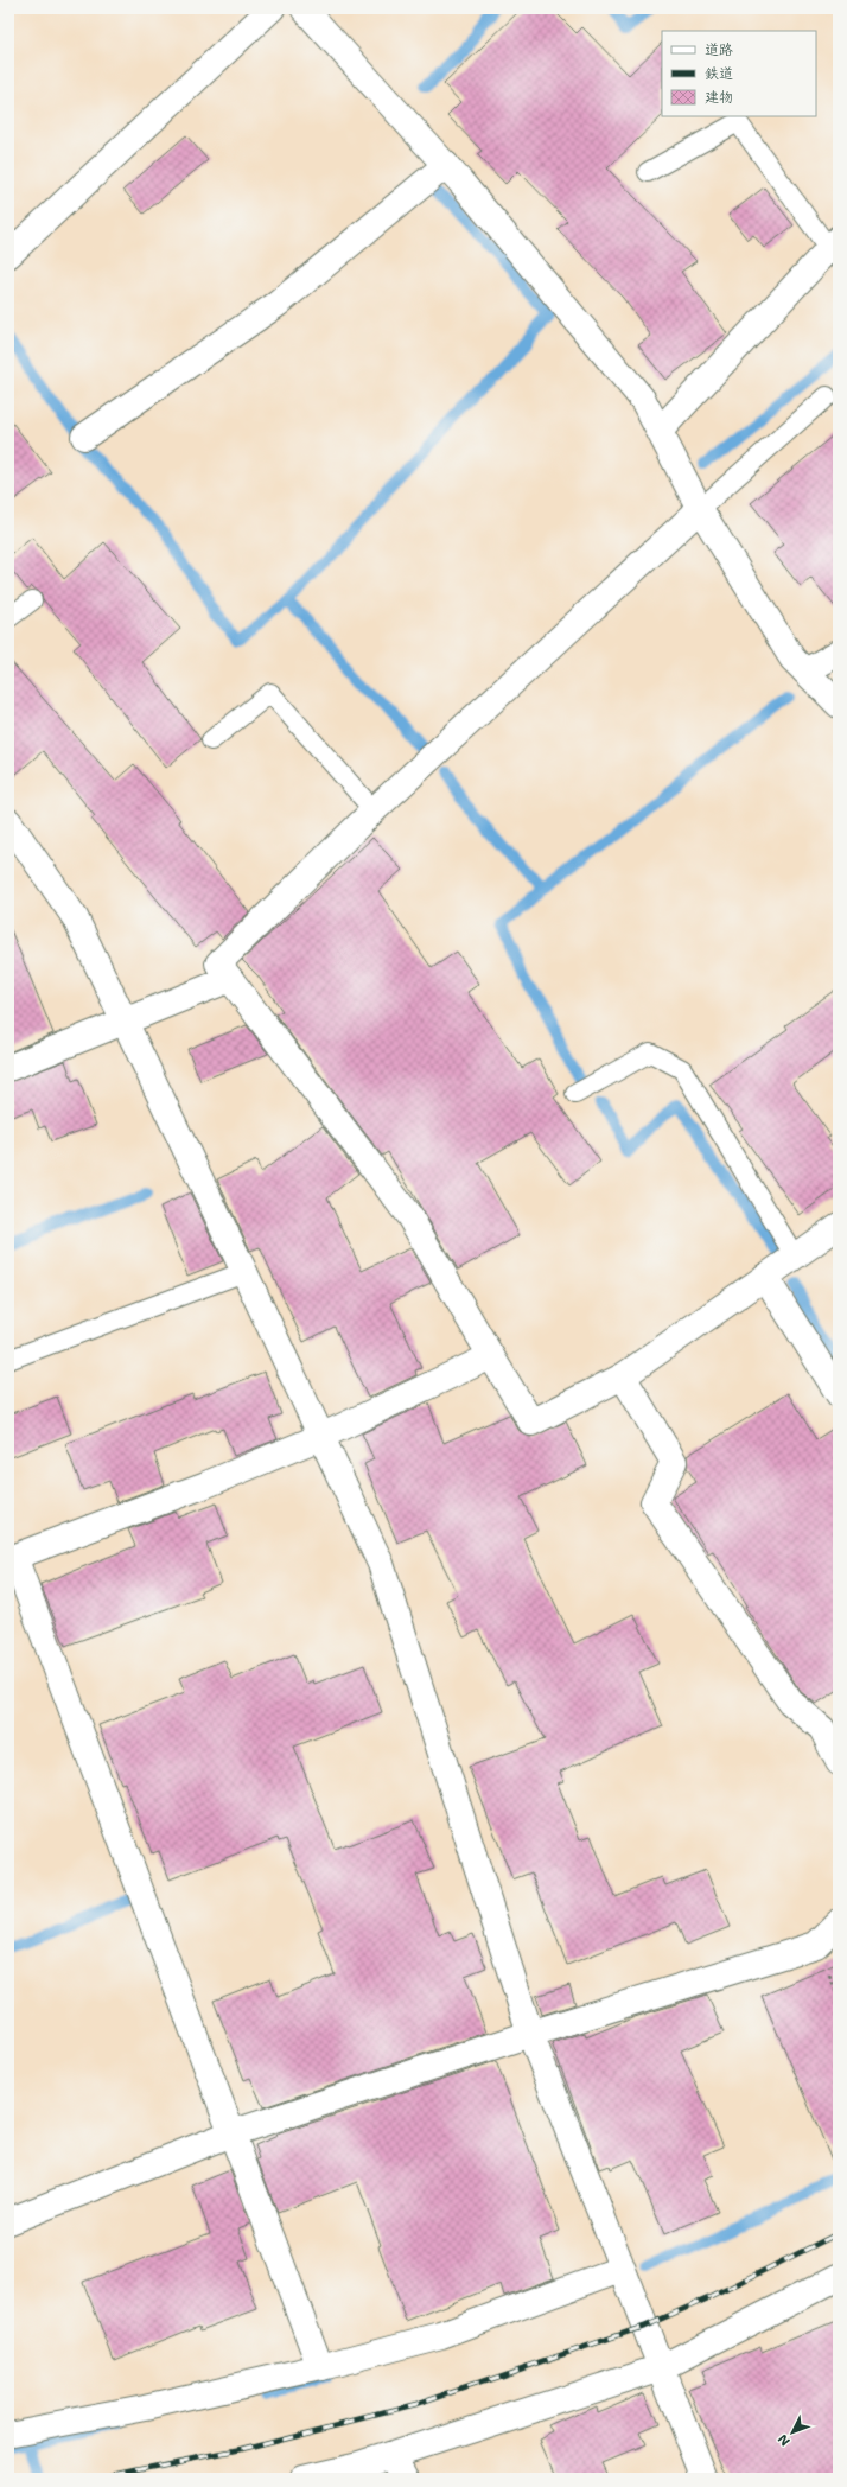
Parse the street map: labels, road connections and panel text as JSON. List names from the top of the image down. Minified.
{"legend":["道路","鉄道","建物"],"north":"bottom left"}
